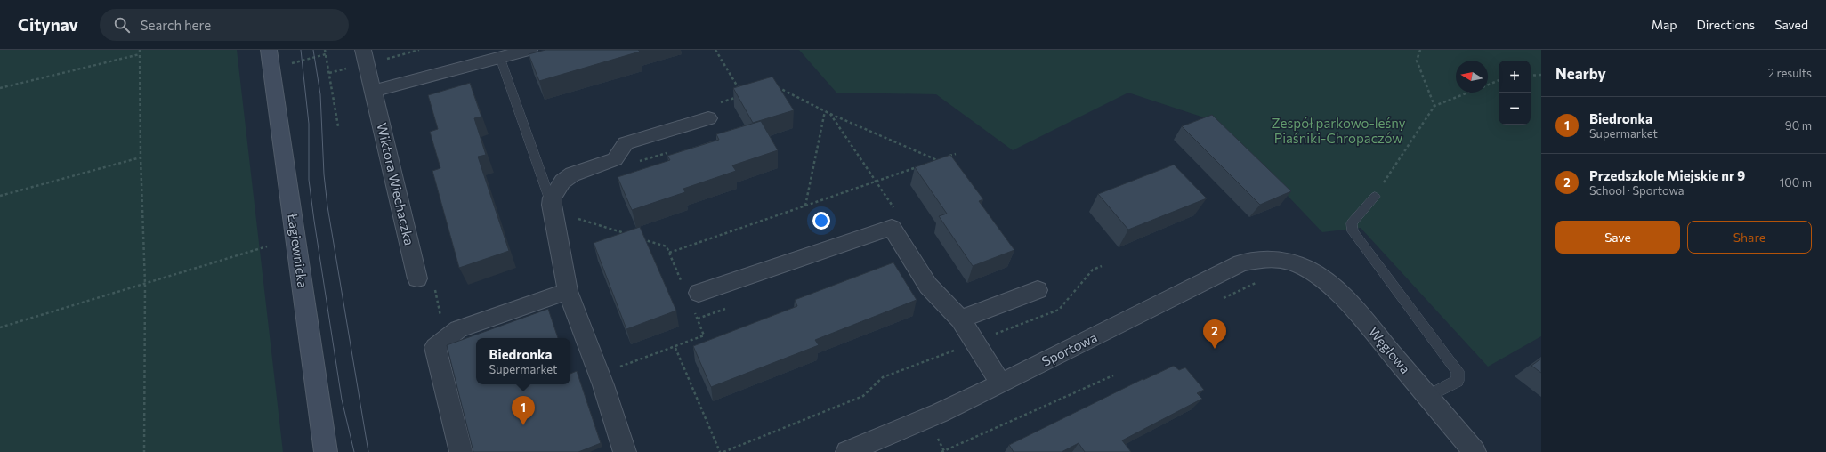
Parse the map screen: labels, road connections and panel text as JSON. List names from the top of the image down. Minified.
{"streets":{"street":["Wiktora Wiechaczka","Łagiewnicka","Sportowa","Węglowa"]},"crossings":[["Sportowa","Węglowa"]],"parks":["Zespół parkowo-leśny Piaśniki-Chropaczów"],"north":"left","page":{"header":"Citynav","search":"Search here","nav":["Map","Directions","Saved"],"heading":["Nearby","2 results"],"map_buttons":["+","−"],"list":[{"mark":"1","name":"Biedronka","note":"Supermarket","value":"90 m"},{"mark":"2","name":"Przedszkole Miejskie nr 9","note":"School · Sportowa","value":"100 m"}],"buttons":["Save","Share"],"pins":["2","1"],"popup":["Biedronka","Supermarket"]}}
